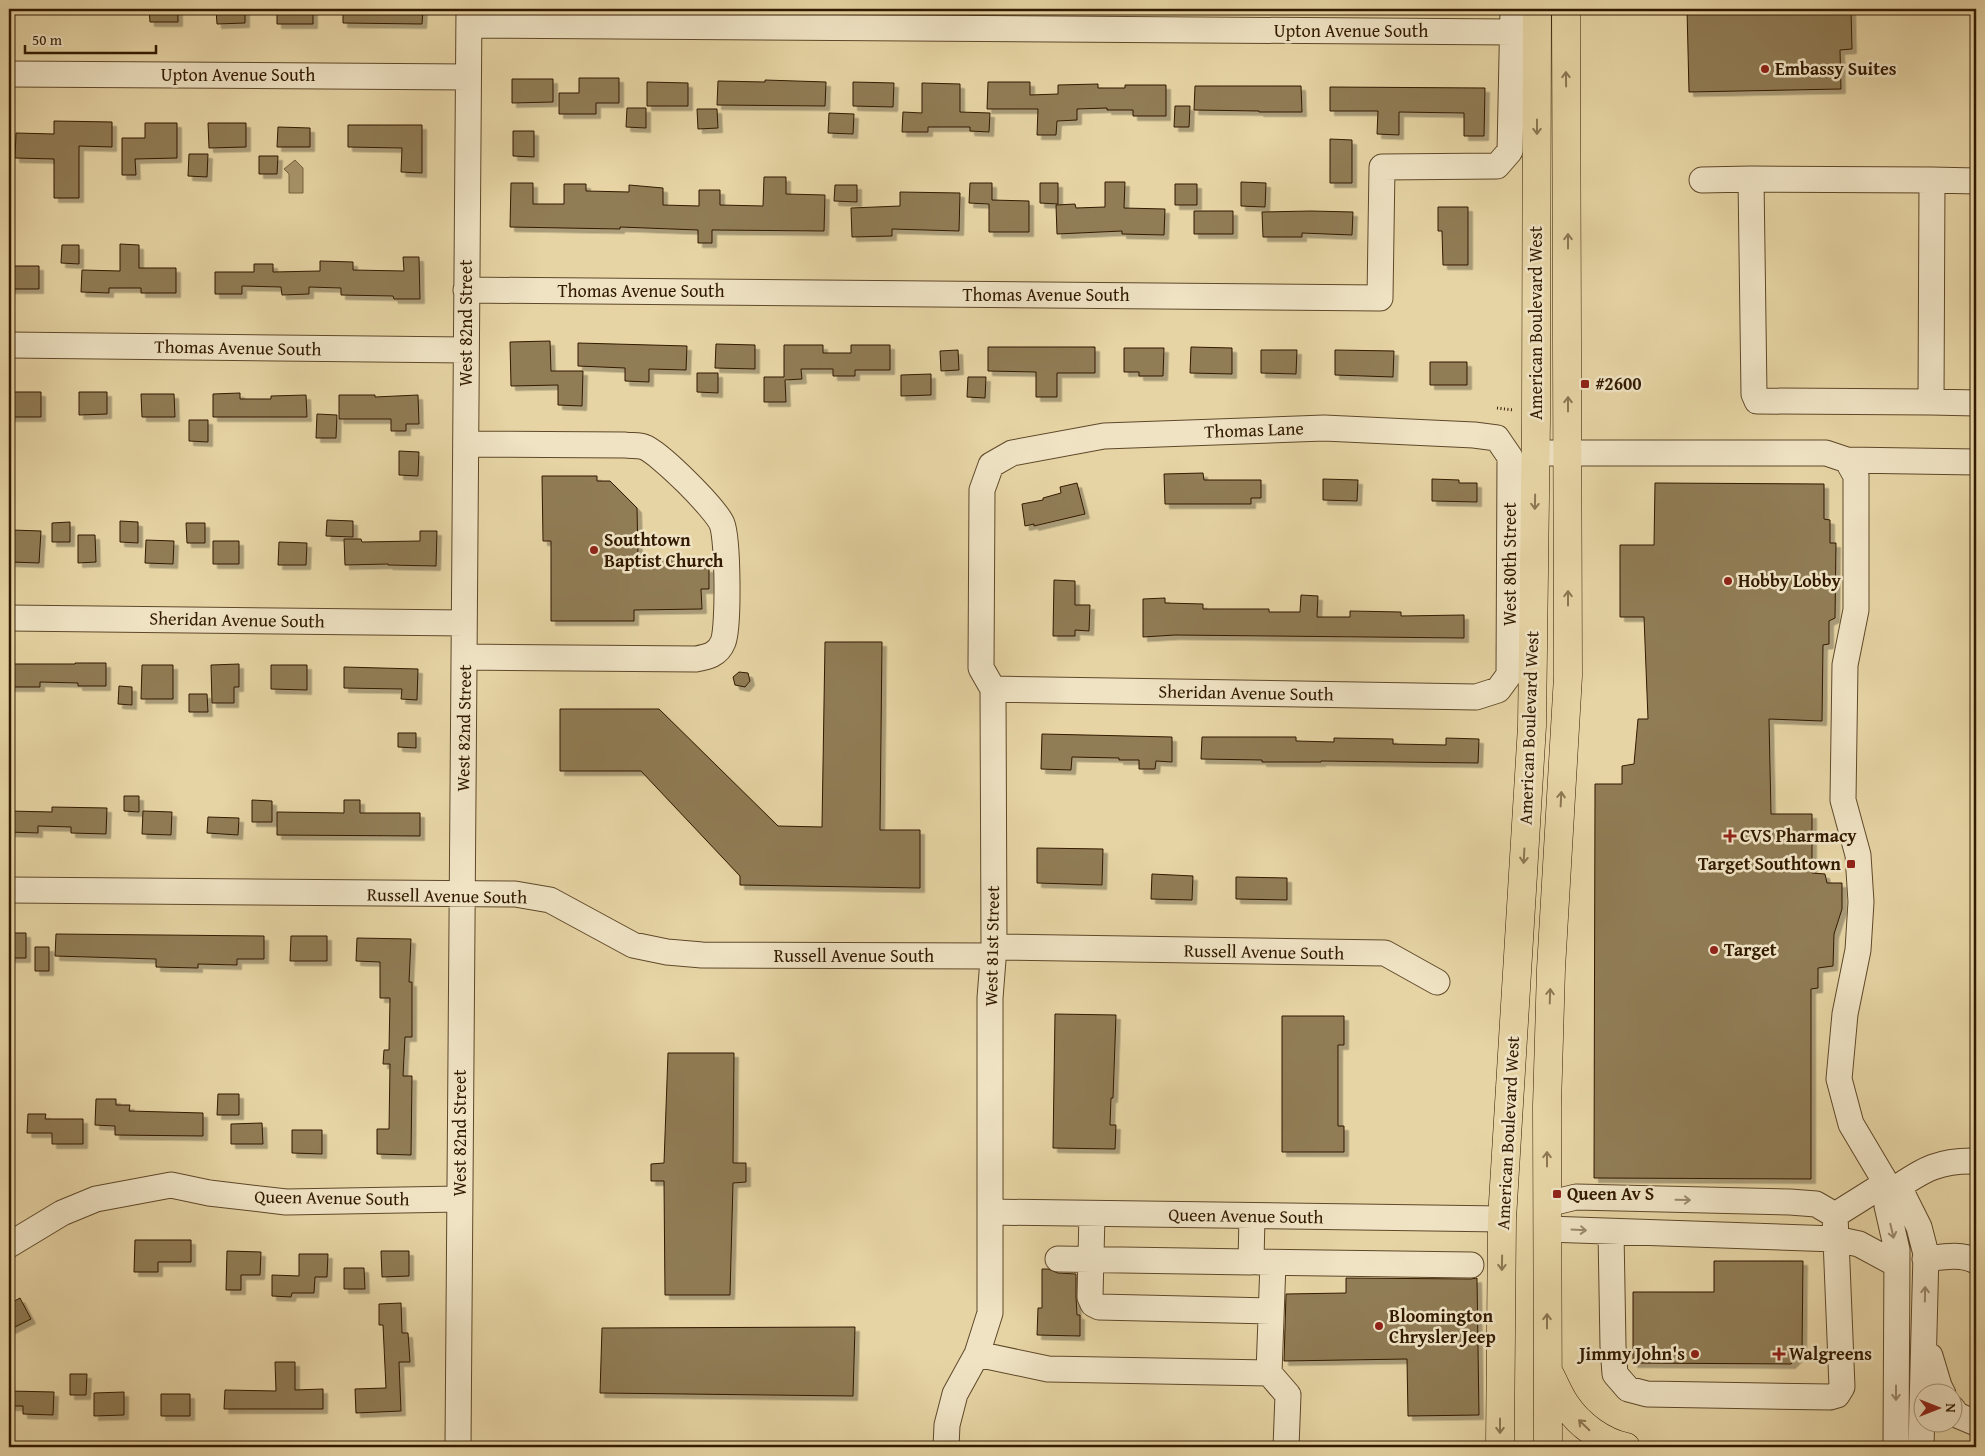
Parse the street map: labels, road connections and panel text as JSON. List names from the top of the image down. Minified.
{"streets":{"main road":["American Boulevard West"],"street":["Upton Avenue South","Thomas Avenue South","West 82nd Street","Thomas Lane","West 80th Street","Sheridan Avenue South","Russell Avenue South","West 81st Street","Queen Avenue South"]},"crossings":[["Upton Avenue South","Thomas Avenue South"],["Upton Avenue South","West 82nd Street"],["Thomas Avenue South","West 82nd Street"],["West 82nd Street","Sheridan Avenue South"],["West 82nd Street","Russell Avenue South"],["West 82nd Street","Queen Avenue South"],["American Boulevard West","Queen Avenue South"],["Thomas Lane","West 80th Street"],["Thomas Lane","West 81st Street"],["West 80th Street","Sheridan Avenue South"],["Sheridan Avenue South","West 81st Street"],["Russell Avenue South","West 81st Street"],["West 81st Street","Queen Avenue South"]],"places":{"other":["Embassy Suites","Southtown Baptist Church","Hobby Lobby","Target","Bloomington Chrysler Jeep","Jimmy John's"],"transit":["#2600","Target Southtown","Queen Av S"],"health":["CVS Pharmacy","Walgreens"]},"scale_bar":"50 m","north":"right"}
